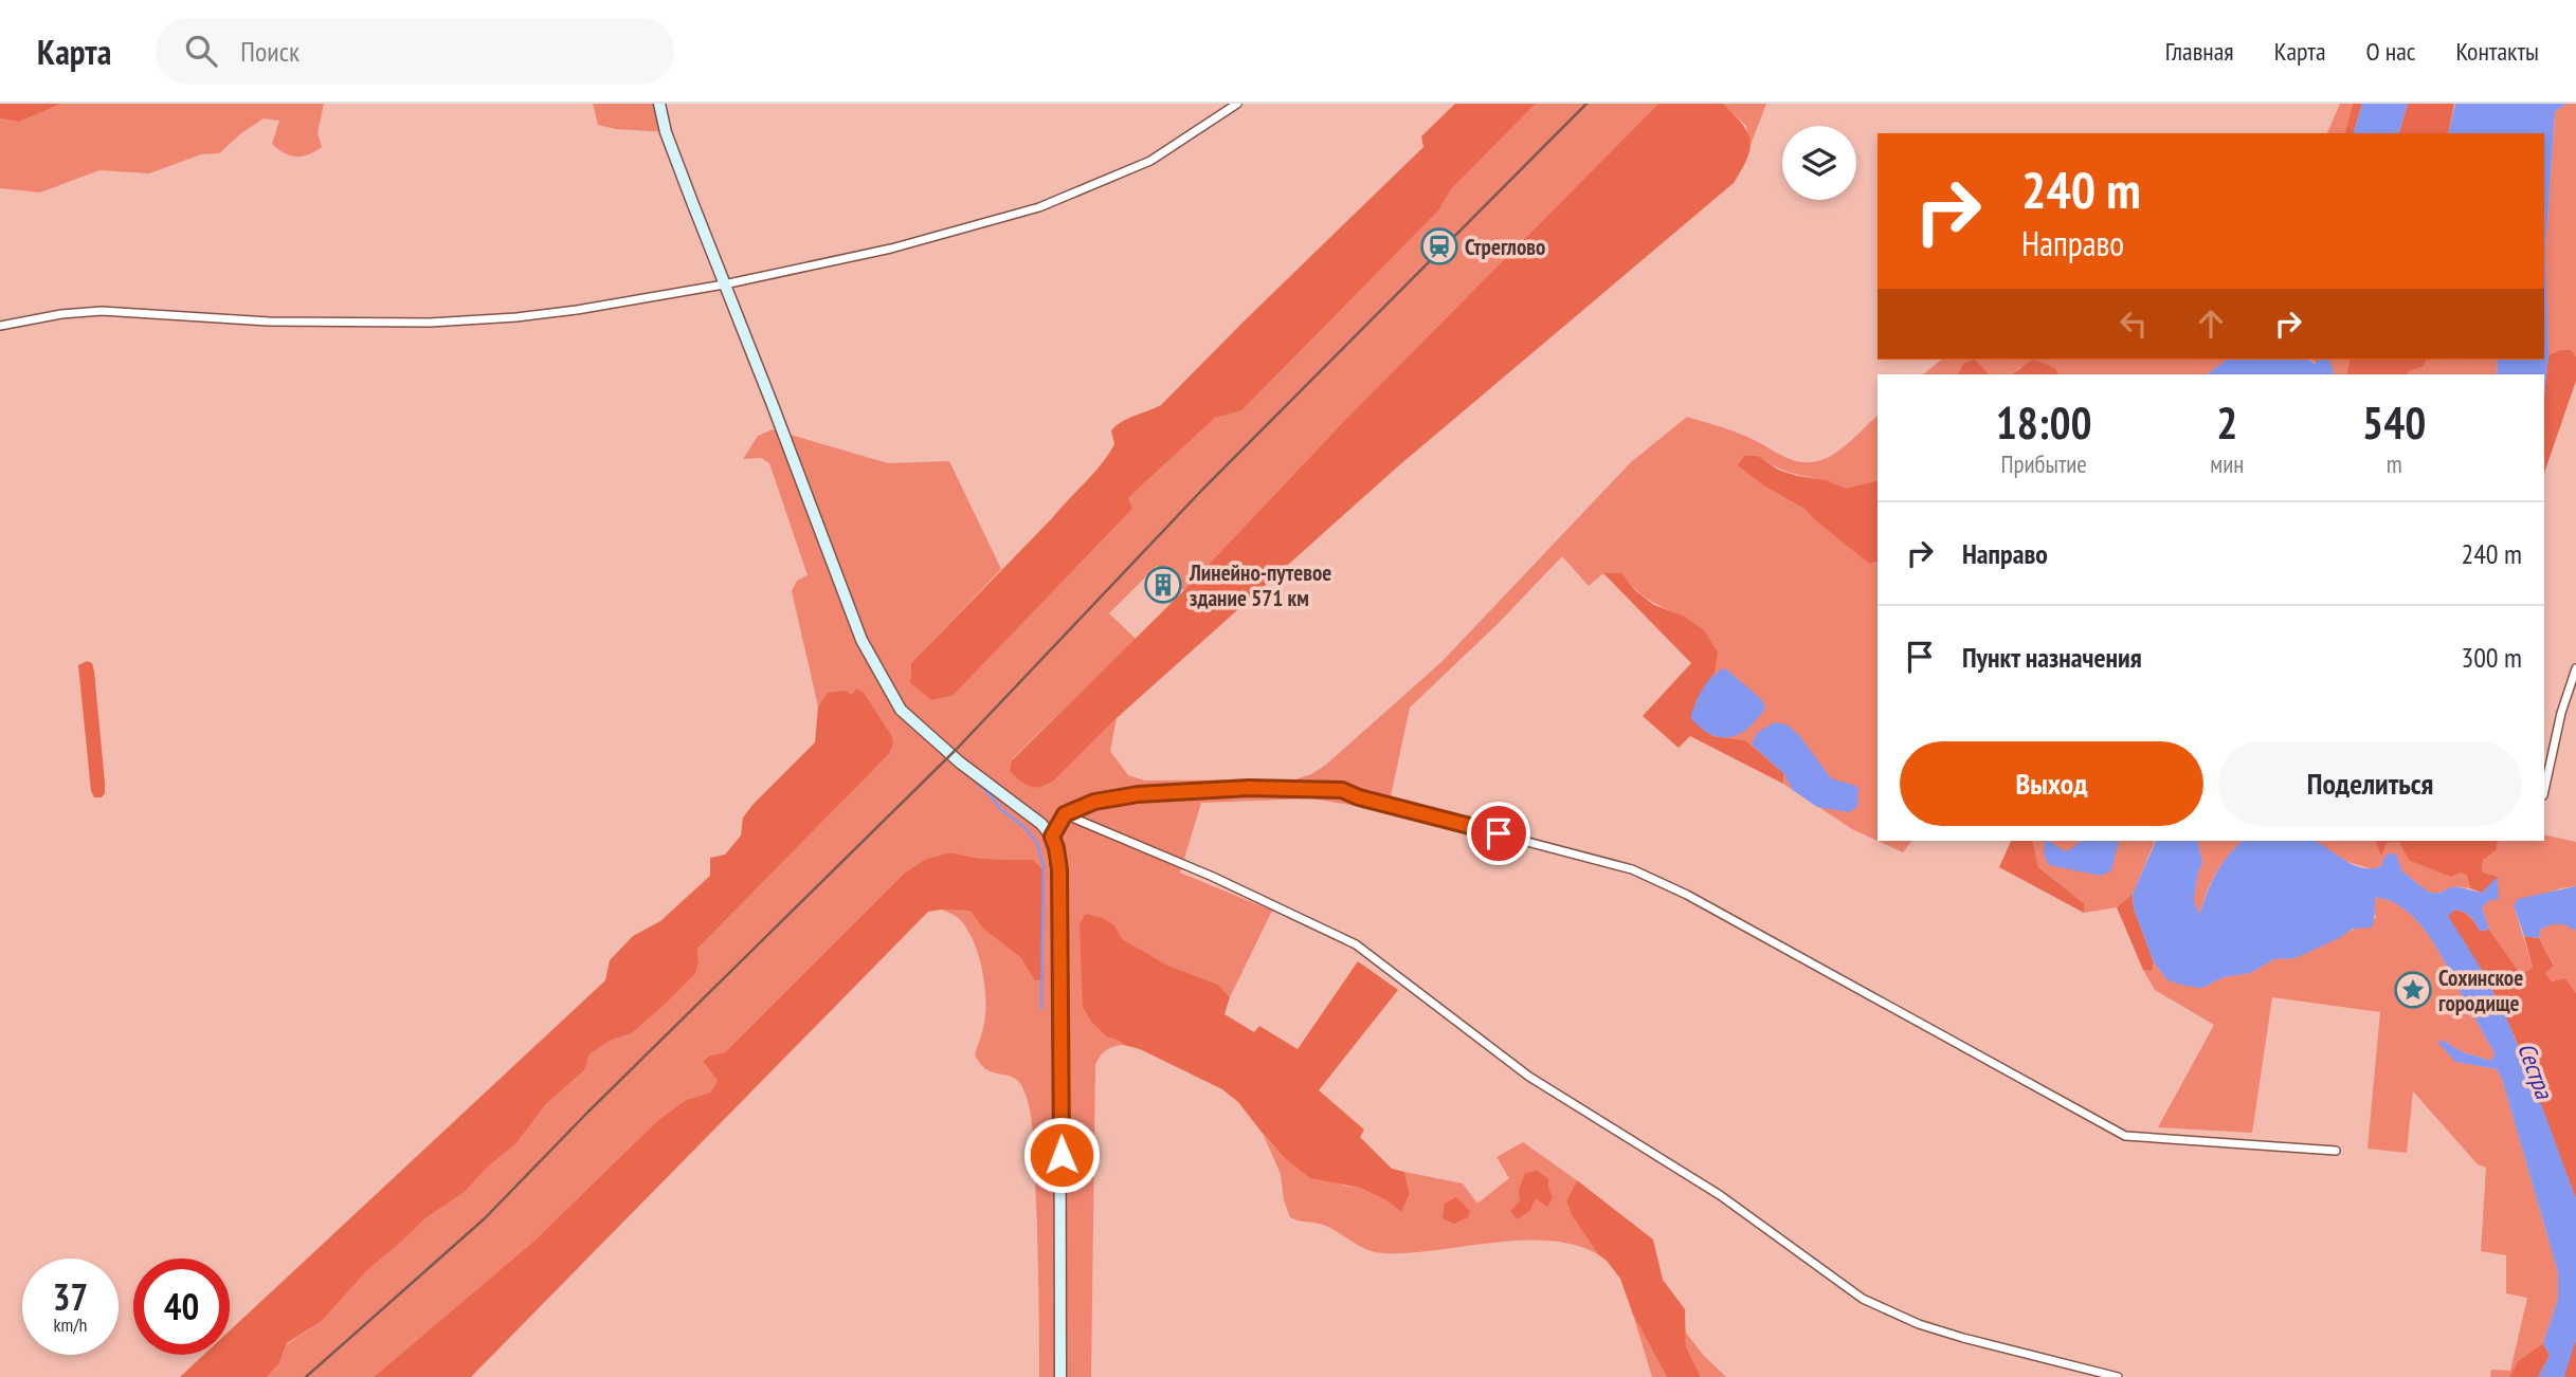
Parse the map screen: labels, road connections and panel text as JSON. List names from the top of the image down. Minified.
{"water":["Сестра"],"places":{"station":["Стреглово"],"building":["Линейно-путевое здание 571 км"],"place":["Сохинское городище"]},"page":{"header":"Карта","search":"Поиск","nav":["Главная","Карта","О нас","Контакты"],"turn":["240 m","Направо"],"eta":["18:00","Прибытие","2","мин","540","m"],"list":[{"name":"Направо","value":"240 m"},{"name":"Пункт назначения","value":"300 m"}],"buttons":["Выход","Поделиться"],"speed":"37 km/h","limit":"40"}}
